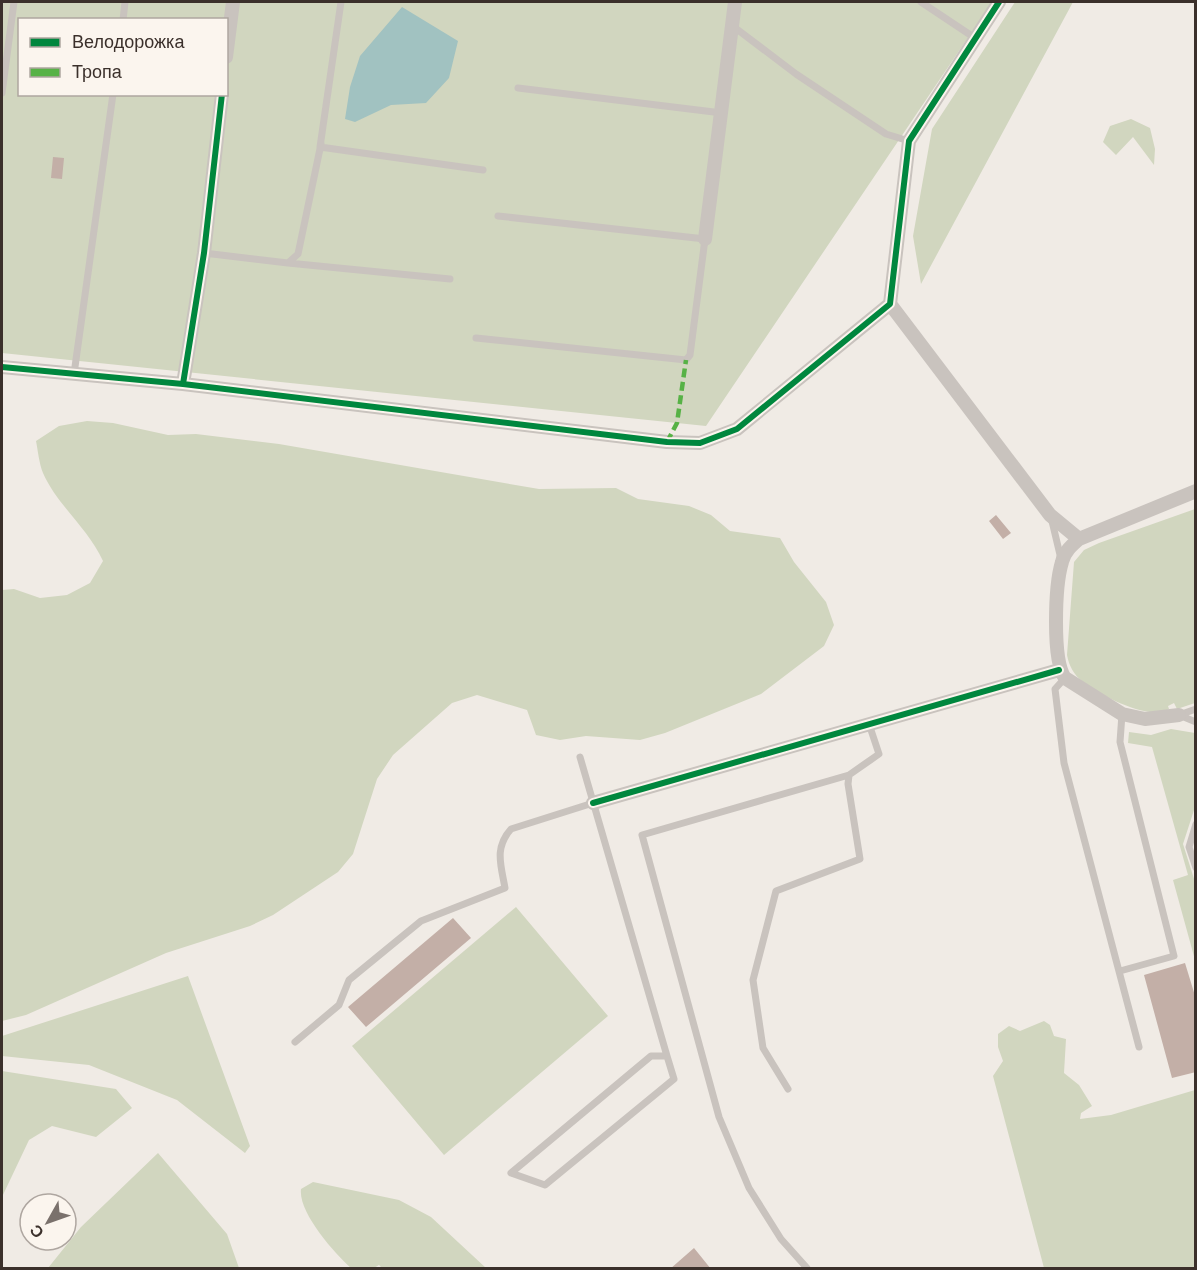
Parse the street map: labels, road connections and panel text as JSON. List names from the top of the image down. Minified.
{"legend":["Велодорожка","Тропа"],"north":"bottom left"}
